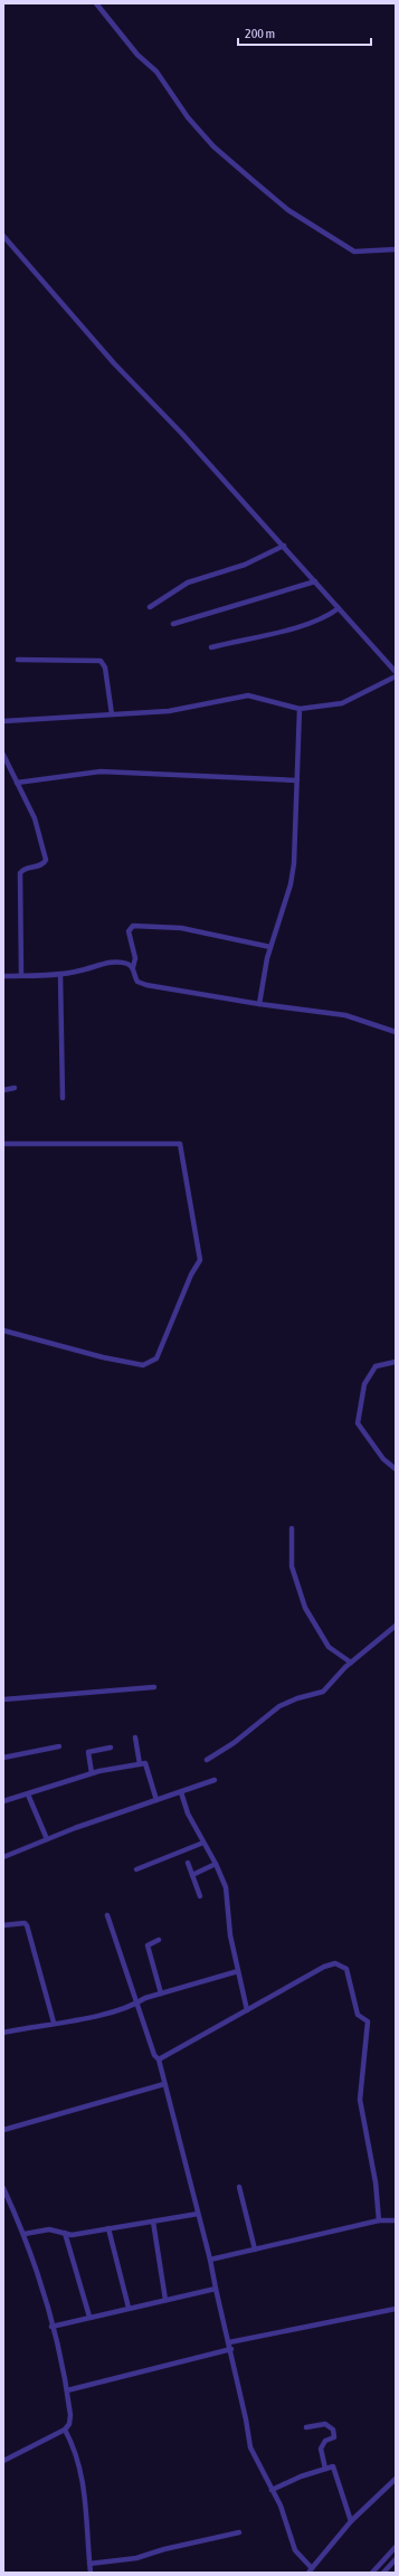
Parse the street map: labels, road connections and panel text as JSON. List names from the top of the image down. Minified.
{"scale_bar":"200 m"}
